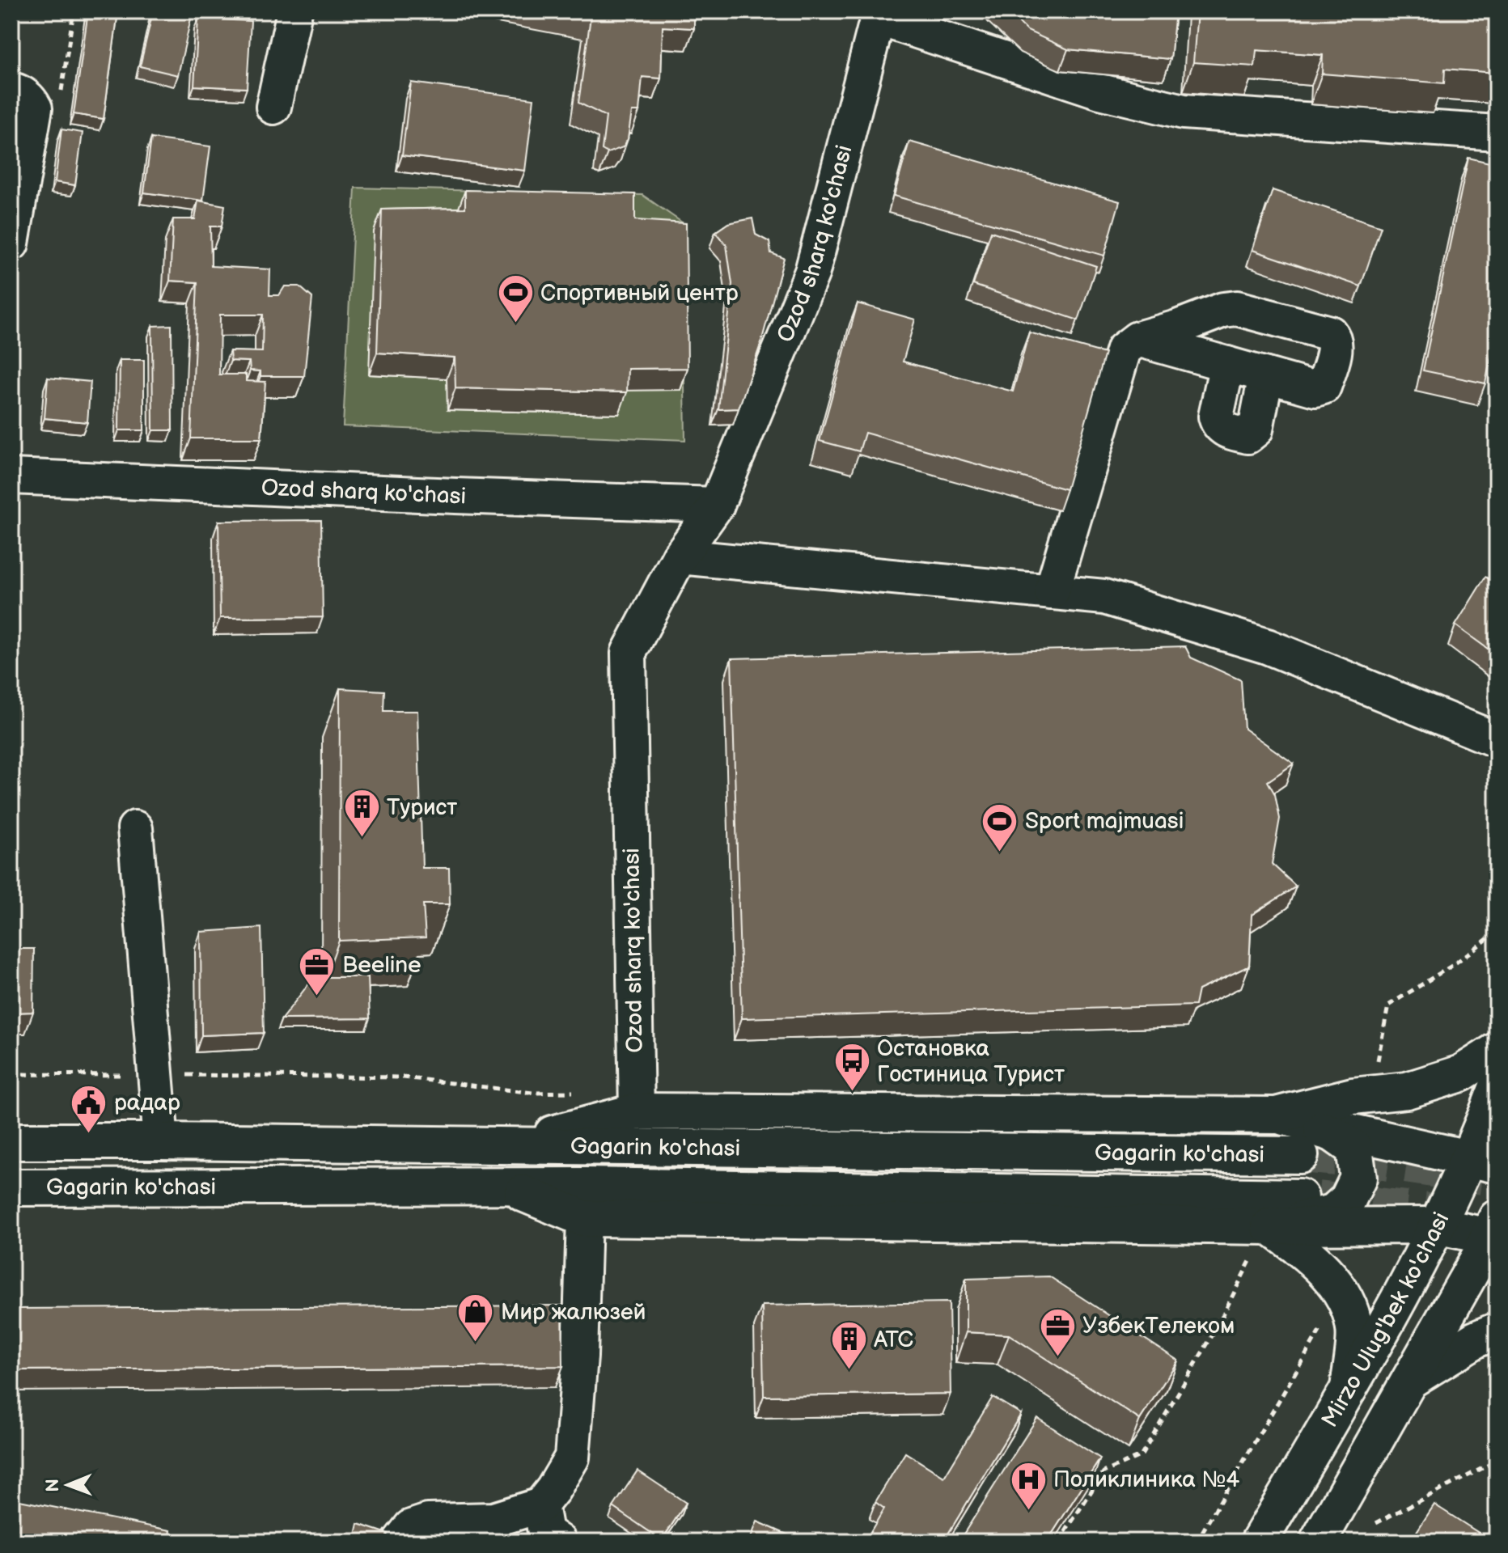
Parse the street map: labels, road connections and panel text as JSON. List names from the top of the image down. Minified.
{"streets":{"main road":["Gagarin ko'chasi","Mirzo Ulug'bek ko'chasi"],"street":["Ozod sharq ko'chasi"]},"places":{"sports":["Спортивный центр","Sport majmuasi"],"building":["Турист","ATC"],"office":["Beeline","УзбекТелеком"],"bus stop":["Остановка Гостиница Турист"],"public building":["радар"],"shop":["Мир жалюзей"],"hospital":["Поликлиника №4"]},"north":"left"}
